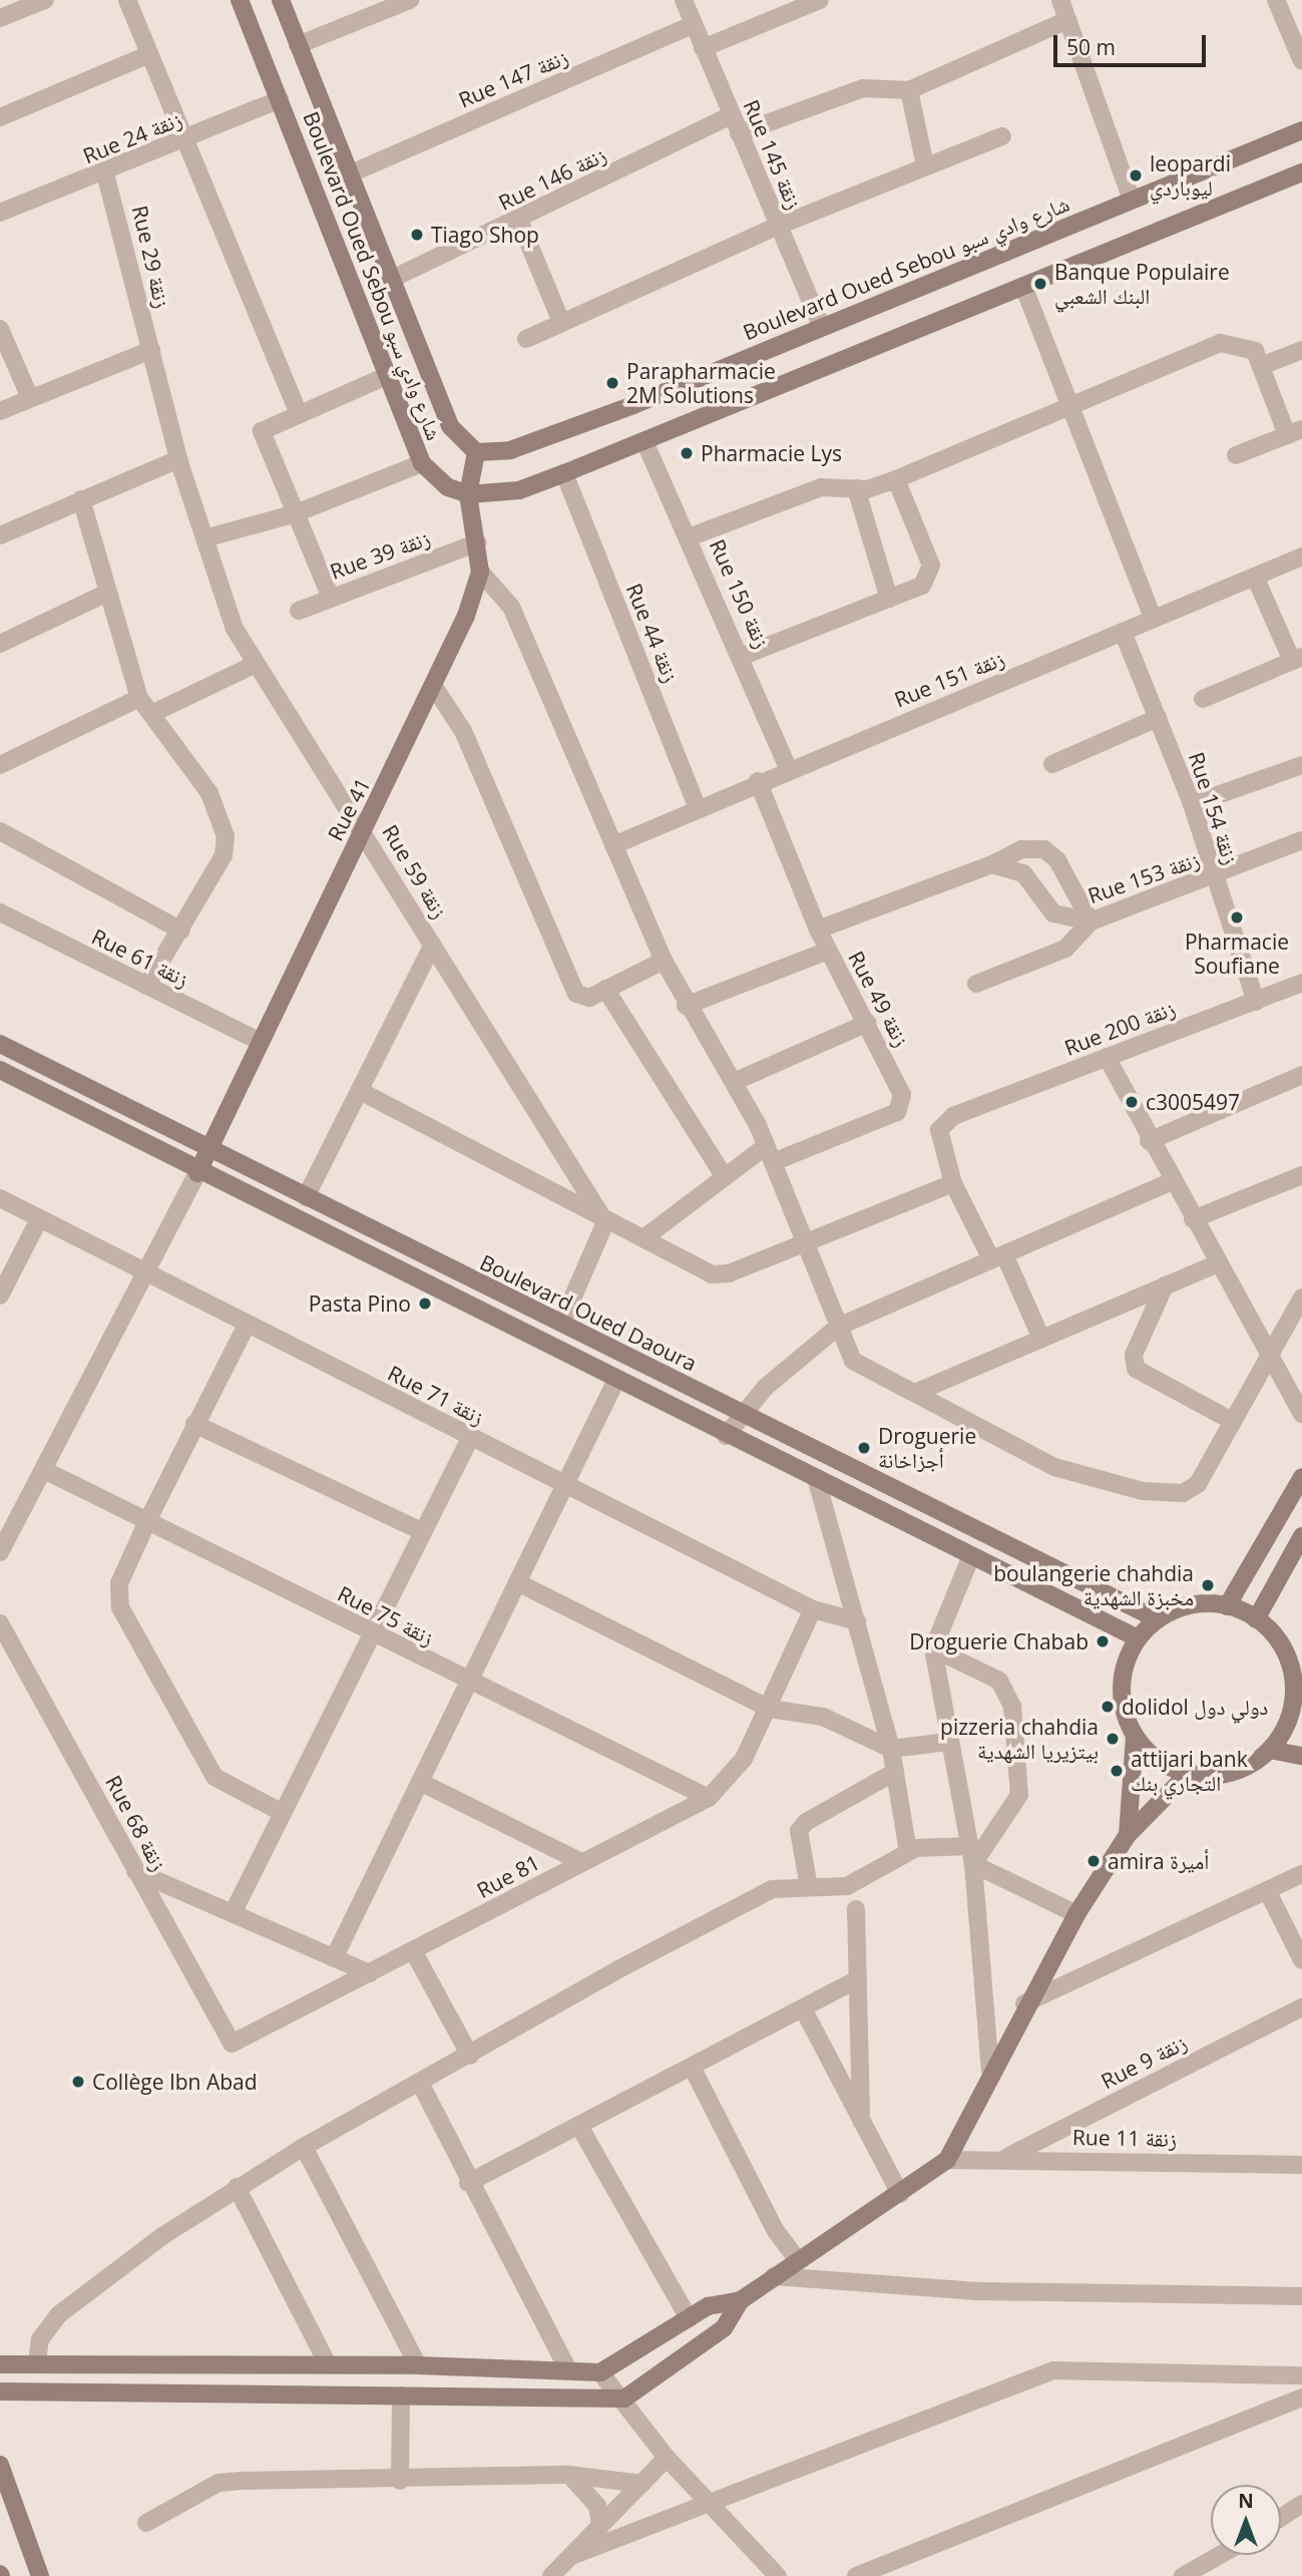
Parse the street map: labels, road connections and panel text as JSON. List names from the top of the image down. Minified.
{"streets":{"street":["Rue 147 زنقة","Rue 24 زنقة","Rue 145 زنقة","Rue 146 زنقة","Rue 29 زنقة","Boulevard Oued Sebou شارع وادي سبو","Rue 39 زنقة","Rue 150 زنقة","Rue 44 زنقة","Rue 151 زنقة","Rue 154 زنقة","Rue 41","Rue 59 زنقة","Rue 153 زنقة","Rue 61 زنقة","Rue 49 زنقة","Rue 200 زنقة","Boulevard Oued Daoura","Rue 71 زنقة","Rue 75 زنقة","Rue 68 زنقة","Rue 81","Rue 9 زنقة","Rue 11 زنقة"]},"crossings":[["Rue 147 زنقة","Rue 145 زنقة"],["Rue 147 زنقة","Boulevard Oued Sebou شارع وادي سبو"],["Rue 24 زنقة","Rue 29 زنقة"],["Rue 24 زنقة","Boulevard Oued Sebou شارع وادي سبو"],["Rue 145 زنقة","Rue 146 زنقة"],["Rue 145 زنقة","Boulevard Oued Sebou شارع وادي سبو"],["Rue 146 زنقة","Boulevard Oued Sebou شارع وادي سبو"],["Rue 29 زنقة","Rue 59 زنقة"],["Boulevard Oued Sebou شارع وادي سبو","Rue 41"],["Rue 39 زنقة","Rue 41"],["Rue 150 زنقة","Rue 151 زنقة"],["Rue 44 زنقة","Rue 151 زنقة"],["Rue 151 زنقة","Rue 154 زنقة"],["Rue 151 زنقة","Rue 49 زنقة"],["Rue 154 زنقة","Rue 153 زنقة"],["Rue 154 زنقة","Rue 200 زنقة"],["Rue 41","Rue 59 زنقة"],["Rue 41","Rue 61 زنقة"],["Rue 41","Boulevard Oued Daoura"],["Rue 71 زنقة","Rue 81"],["Rue 75 زنقة","Rue 81"],["Rue 68 زنقة","Rue 81"],["Rue 9 زنقة","Rue 11 زنقة"]],"places":["leopardi ليوباردي","Tiago Shop","Banque Populaire البنك الشعبي","Parapharmacie 2M Solutions","Pharmacie Lys","Pharmacie Soufiane","c3005497","Pasta Pino","Droguerie أجزاخانة","boulangerie chahdia مخبزة الشهدية","Droguerie Chabab","dolidol دولي دول","pizzeria chahdia بيتزيريا الشهدية","attijari bank التجاري بنك","amira أميرة","Collège Ibn Abad"],"scale_bar":"50 m","north":"top"}
